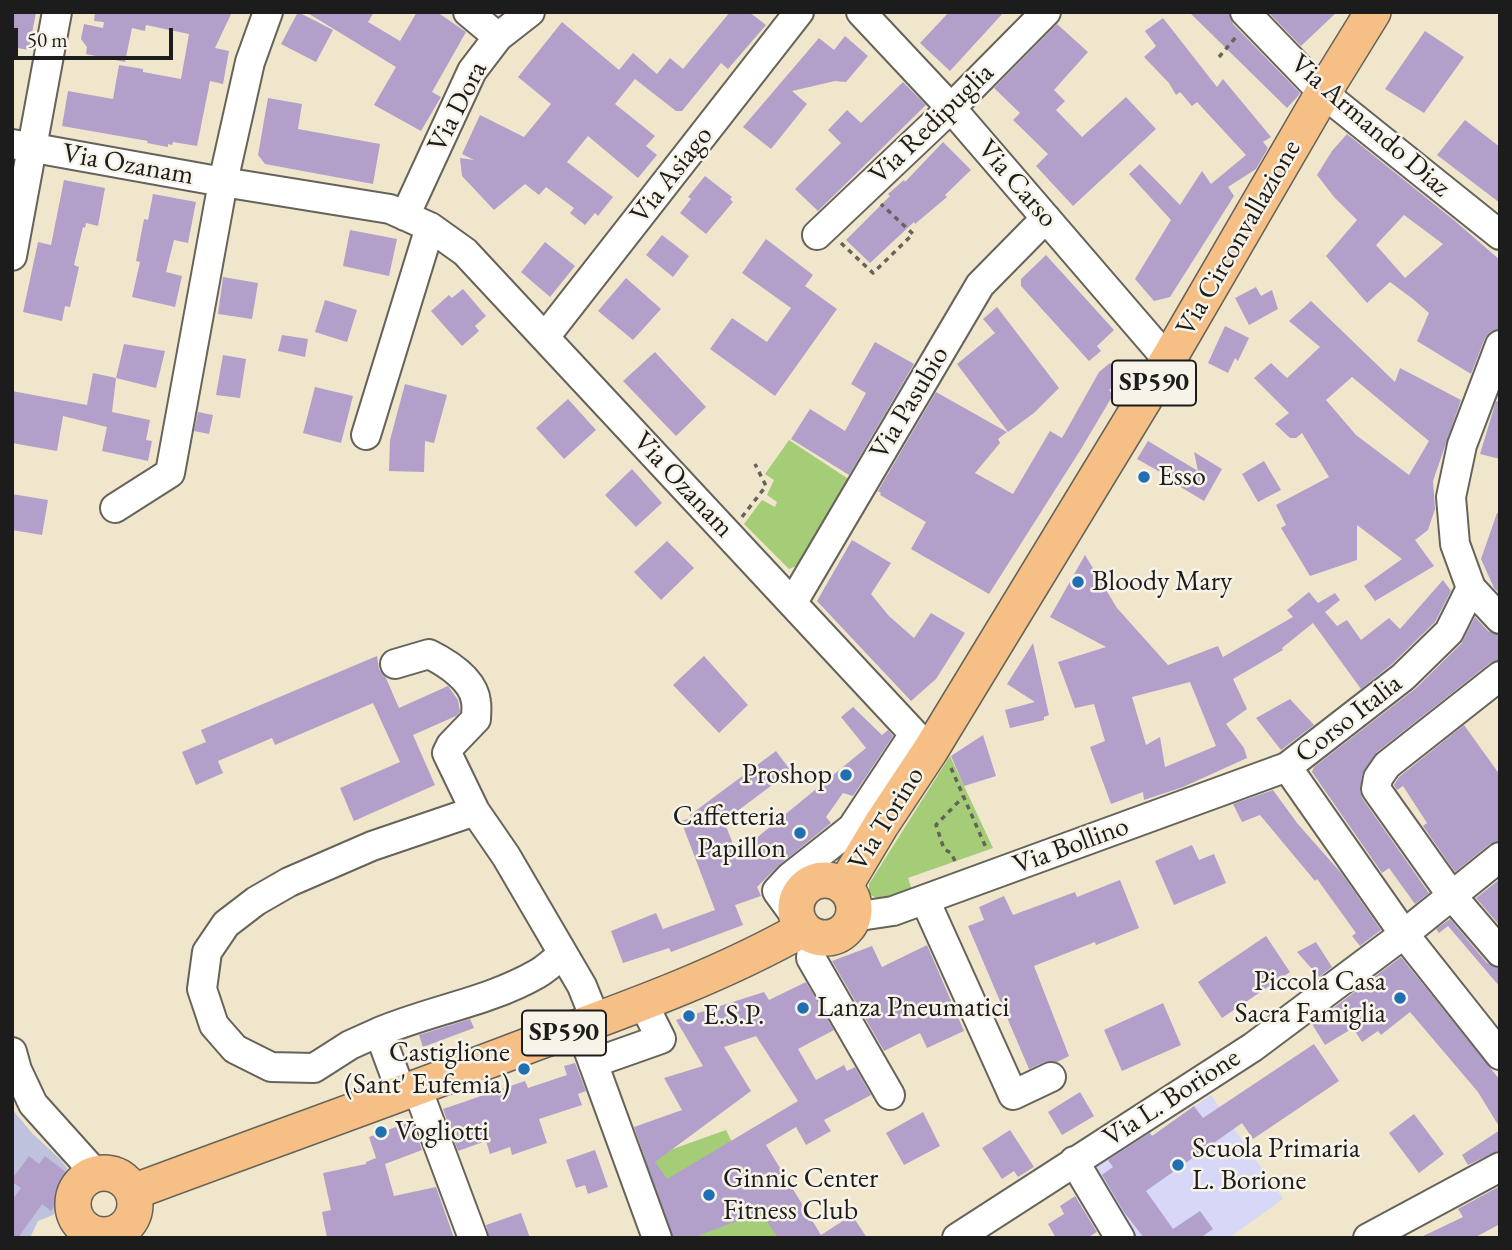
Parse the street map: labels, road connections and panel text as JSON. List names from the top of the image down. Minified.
{"streets":{"main road":["Via Circonvallazione","SP590","Via Torino"],"street":["Via Dora","Via Redipuglia","Via Armando Diaz","Via Ozanam","Via Asiago","Via Carso","Via Pasubio","Corso Italia","Via Bollino","Via L. Borione"]},"crossings":[["Via Dora","Via Ozanam"],["Via Redipuglia","Via Carso"],["Via Armando Diaz","Via Circonvallazione"],["Via Ozanam","Via Asiago"],["Via Ozanam","Via Circonvallazione"],["Via Ozanam","Via Pasubio"],["Via Ozanam","Via Torino"],["Via Carso","Via Circonvallazione"],["Via Carso","Via Pasubio"],["Via Circonvallazione","Via Torino"],["SP590","Via Torino"],["SP590","Via Bollino"],["Corso Italia","Via Bollino"],["Corso Italia","Via L. Borione"],["Via Torino","Via Bollino"]],"places":["Esso","Bloody Mary","Proshop","Caffetteria Papillon","Piccola Casa Sacra Famiglia","Lanza Pneumatici","E.S.P.","Castiglione (Sant' Eufemia)","Vogliotti","Scuola Primaria L. Borione","Ginnic Center Fitness Club"],"scale_bar":"50 m"}
